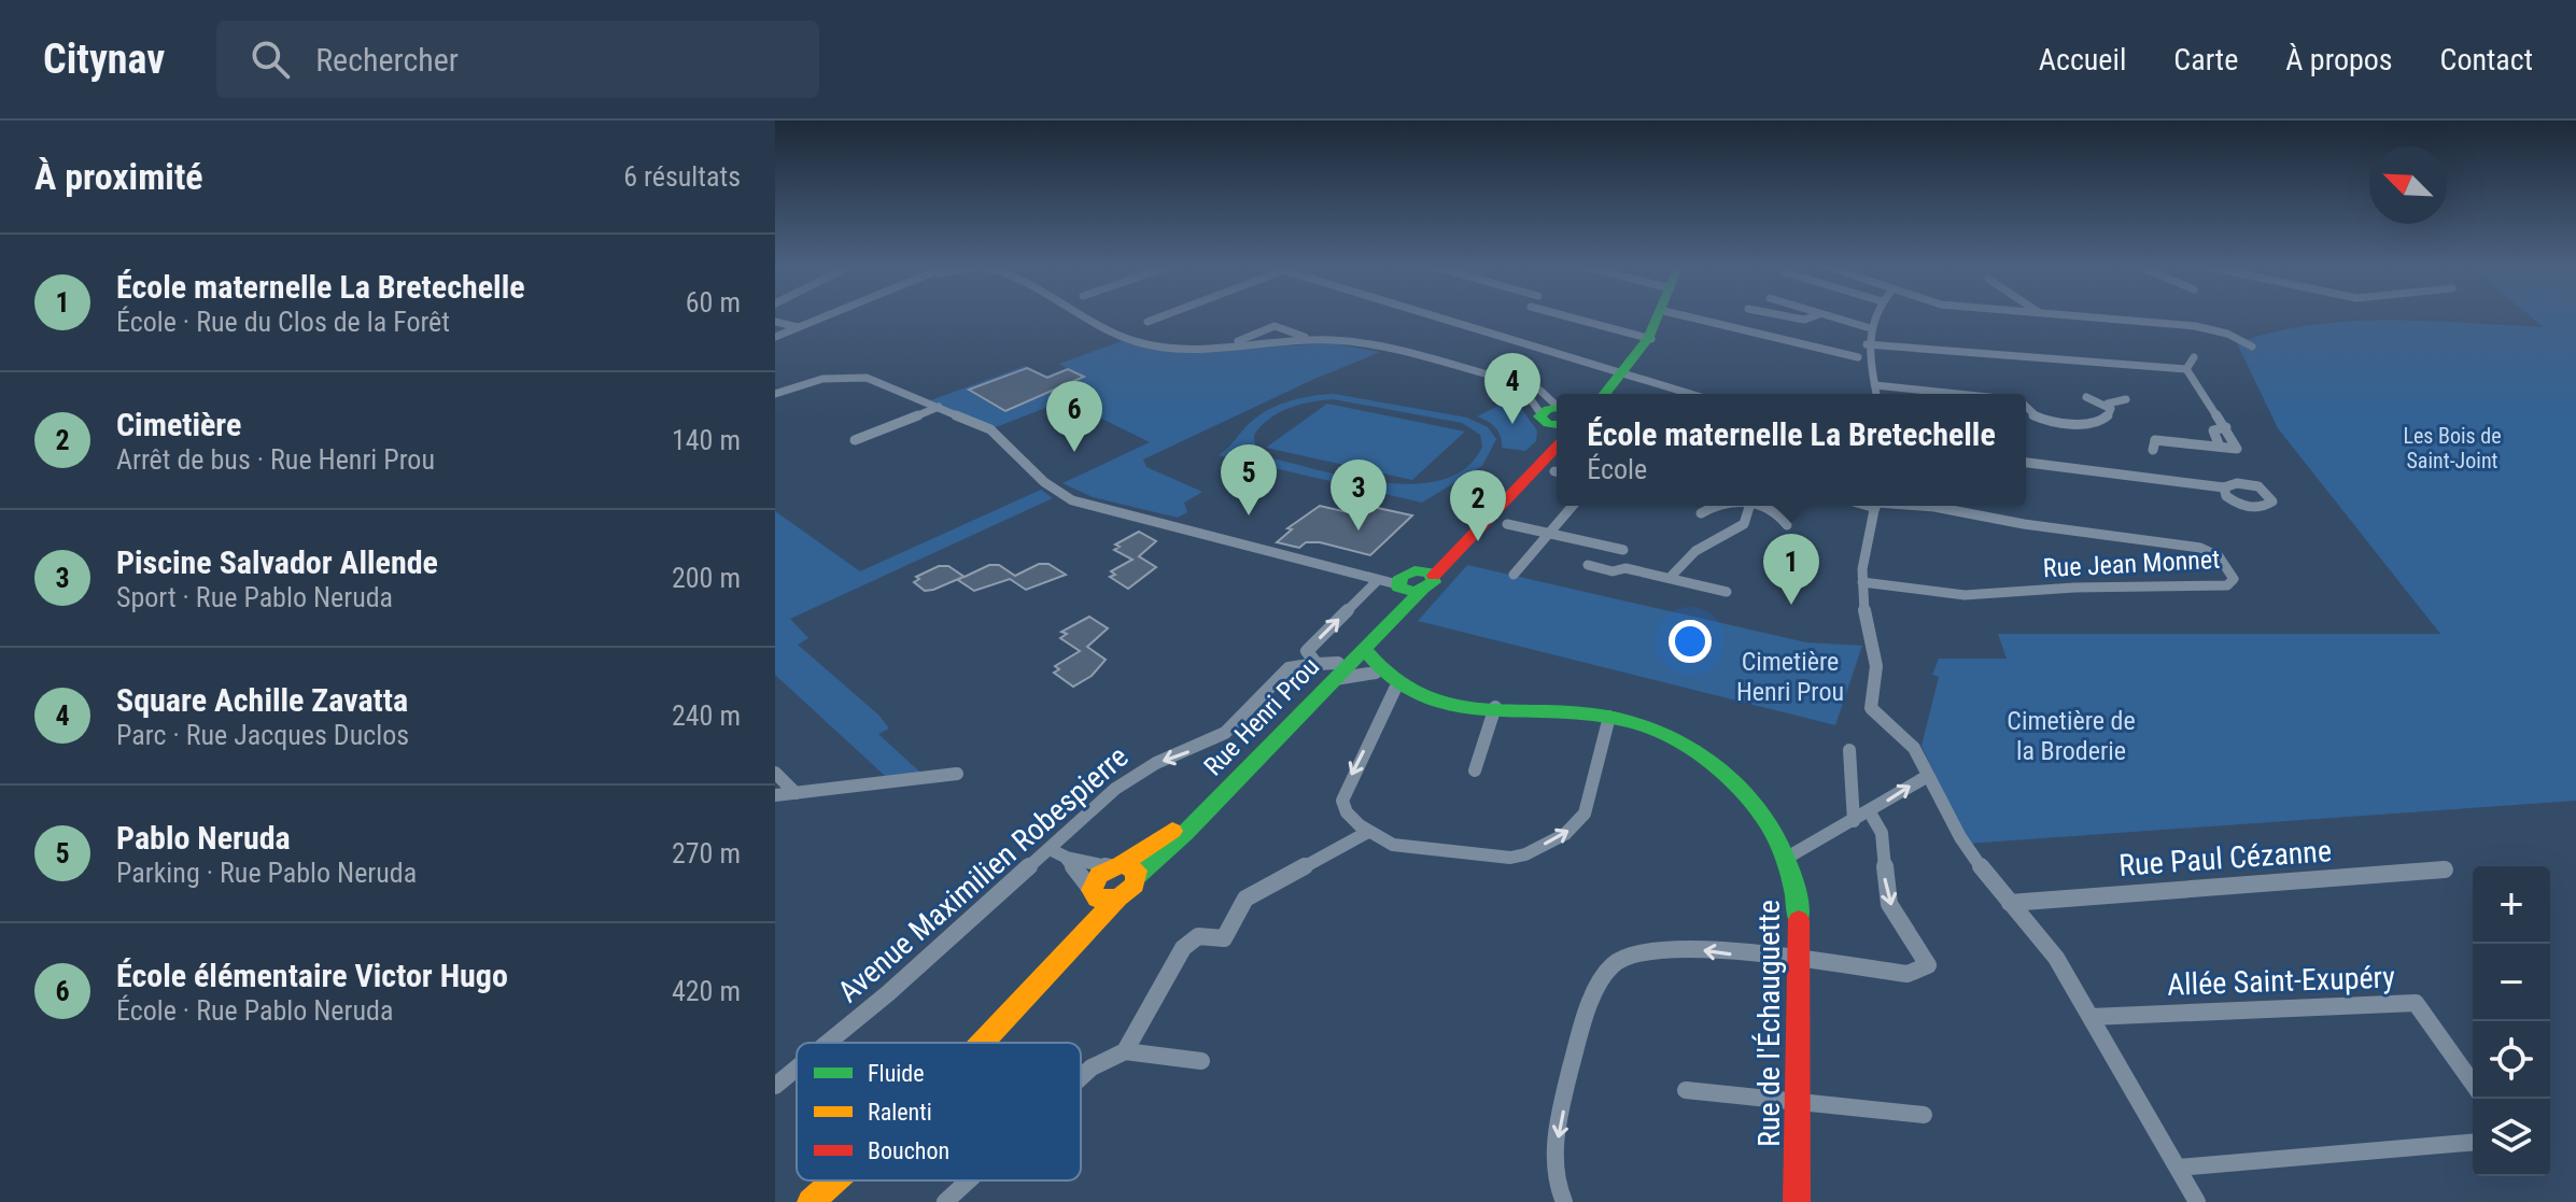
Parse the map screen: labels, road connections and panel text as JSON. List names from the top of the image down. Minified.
{"streets":{"street":["Rue Jean Monnet","Rue Henri Prou","Rue Paul Cézanne","Avenue Maximilien Robespierre","Allée Saint-Exupéry","Rue de l'Échauguette"]},"crossings":[["Rue Henri Prou","Avenue Maximilien Robespierre"],["Rue Henri Prou","Rue de l'Échauguette"]],"one_way":["Avenue Maximilien Robespierre"],"parks":["Les Bois de Saint-Joint","Cimetière Henri Prou","Cimetière de la Broderie"],"legend":["Fluide","Ralenti","Bouchon"],"north":"top left","page":{"header":"Citynav","search":"Rechercher","nav":["Accueil","Carte","À propos","Contact"],"heading":["À proximité","6 résultats"],"list":[{"mark":"1","name":"École maternelle La Bretechelle","note":"École · Rue du Clos de la Forêt","value":"60 m"},{"mark":"2","name":"Cimetière","note":"Arrêt de bus · Rue Henri Prou","value":"140 m"},{"mark":"3","name":"Piscine Salvador Allende","note":"Sport · Rue Pablo Neruda","value":"200 m"},{"mark":"4","name":"Square Achille Zavatta","note":"Parc · Rue Jacques Duclos","value":"240 m"},{"mark":"5","name":"Pablo Neruda","note":"Parking · Rue Pablo Neruda","value":"270 m"},{"mark":"6","name":"École élémentaire Victor Hugo","note":"École · Rue Pablo Neruda","value":"420 m"}],"pins":["4","6","5","3","2","1"],"popup":["École maternelle La Bretechelle","École"],"map_buttons":["+","−"]}}
